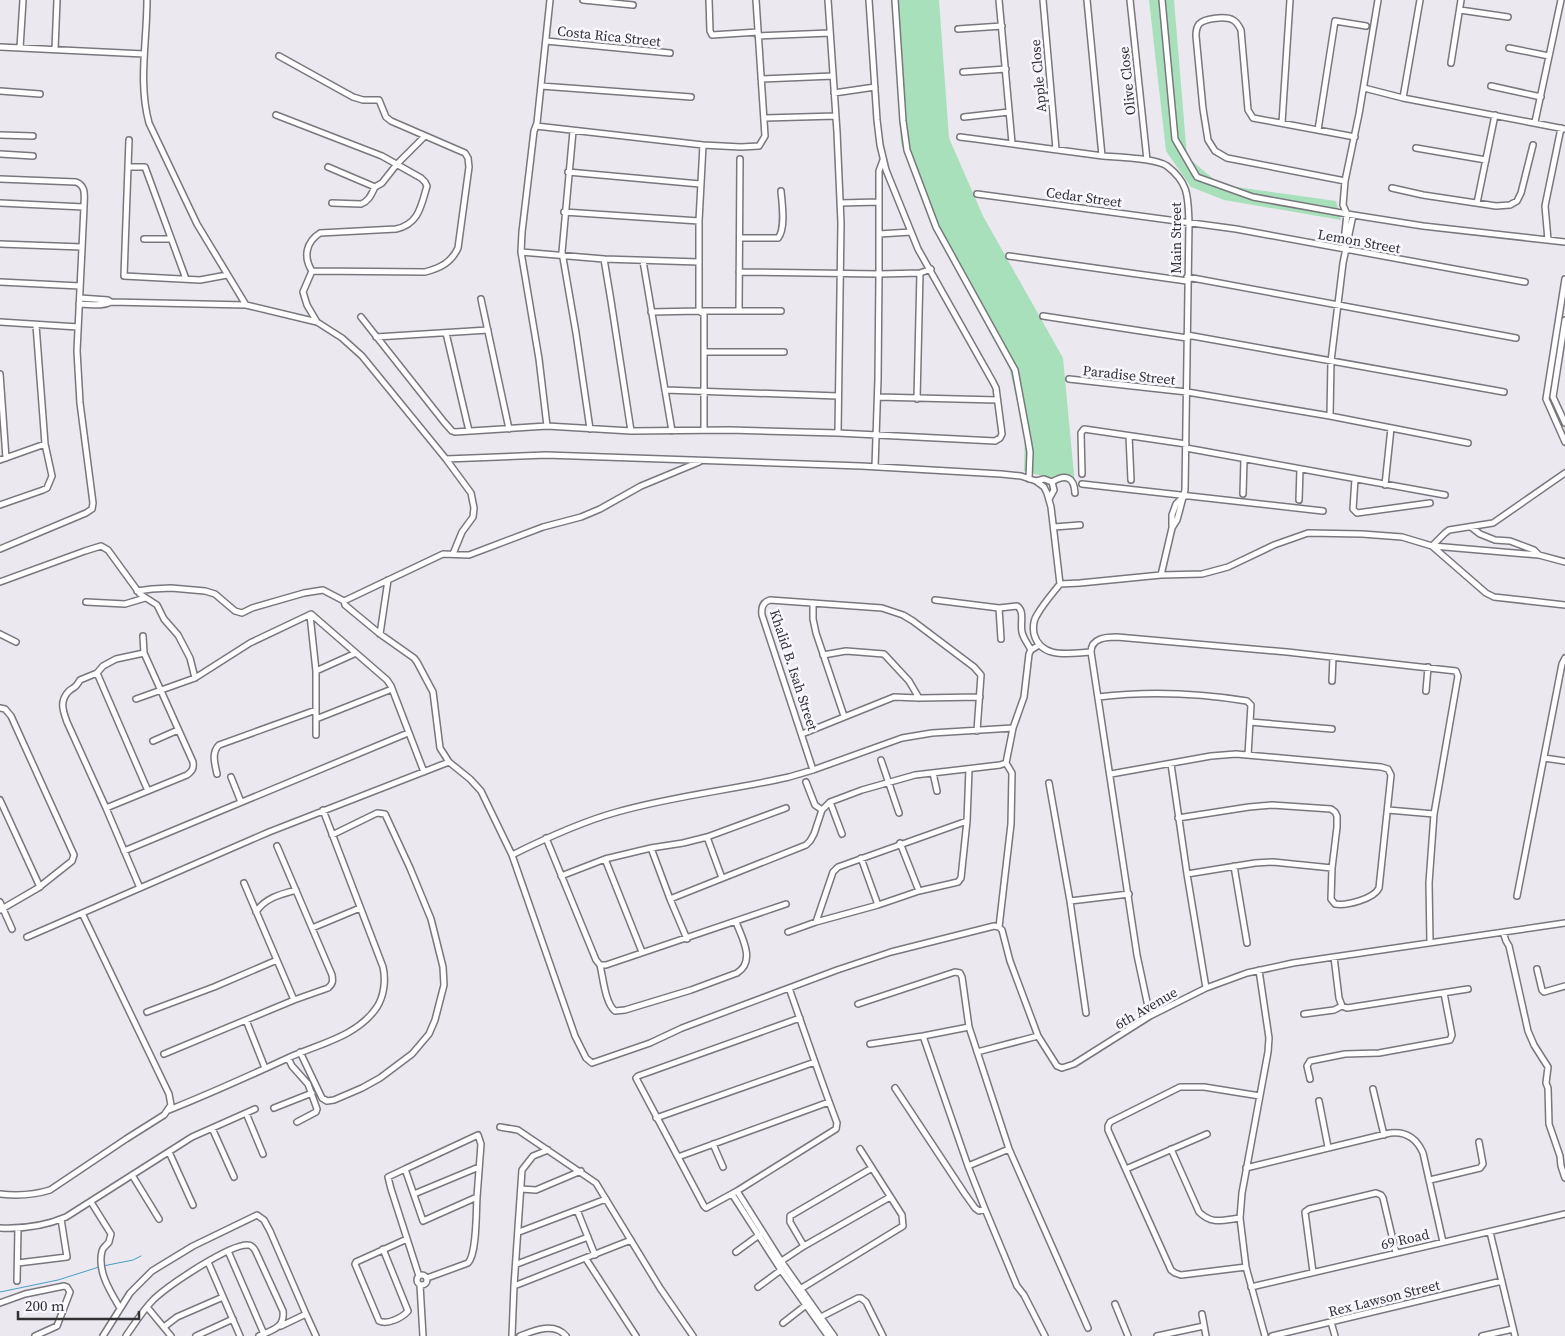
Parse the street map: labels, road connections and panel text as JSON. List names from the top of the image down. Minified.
{"streets":{"street":["Costa Rica Street","Apple Close","Olive Close","Cedar Street","Main Street","Lemon Street","Paradise Street","Khalid B. Isah Street","6th Avenue","69 Road","Rex Lawson Street"]},"crossings":[["Apple Close","Main Street"],["Olive Close","Main Street"],["Cedar Street","Main Street"],["Cedar Street","Lemon Street"],["Main Street","Lemon Street"],["Main Street","Paradise Street"]],"scale_bar":"200 m"}
